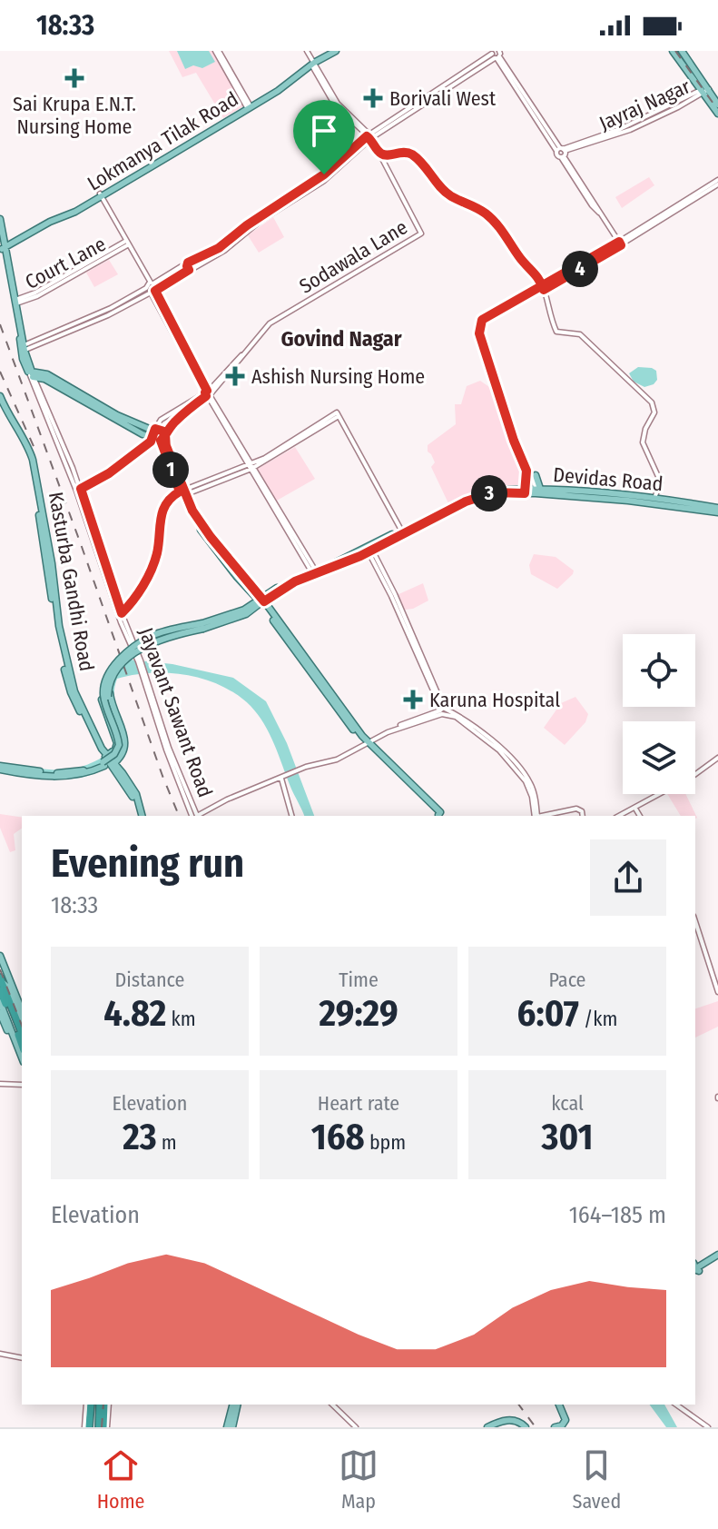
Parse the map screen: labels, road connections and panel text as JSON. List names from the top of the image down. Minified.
{"streets":{"main road":["Lokmanya Tilak Road","Devidas Road","Kasturba Gandhi Road"],"street":["Jayraj Nagar","Sodawala Lane","Court Lane","Jayavant Sawant Road"]},"crossings":[["Sodawala Lane","Jayavant Sawant Road"]],"districts":["Govind Nagar"],"places":{"health":["Sai Krupa E.N.T. Nursing Home","Borivali West","Ashish Nursing Home","Karuna Hospital"]},"page":{"status":"18:33","pins":["4","1","3"],"heading":["Evening run","18:33"],"stats":[["Distance","4.82 km"],["Time","29:29"],["Pace","6:07 /km"],["Elevation","23 m"],["Heart rate","168 bpm"],["kcal","301"]],"chart":["Elevation","164–185 m"],"tabs":["Home","Map","Saved"]}}
